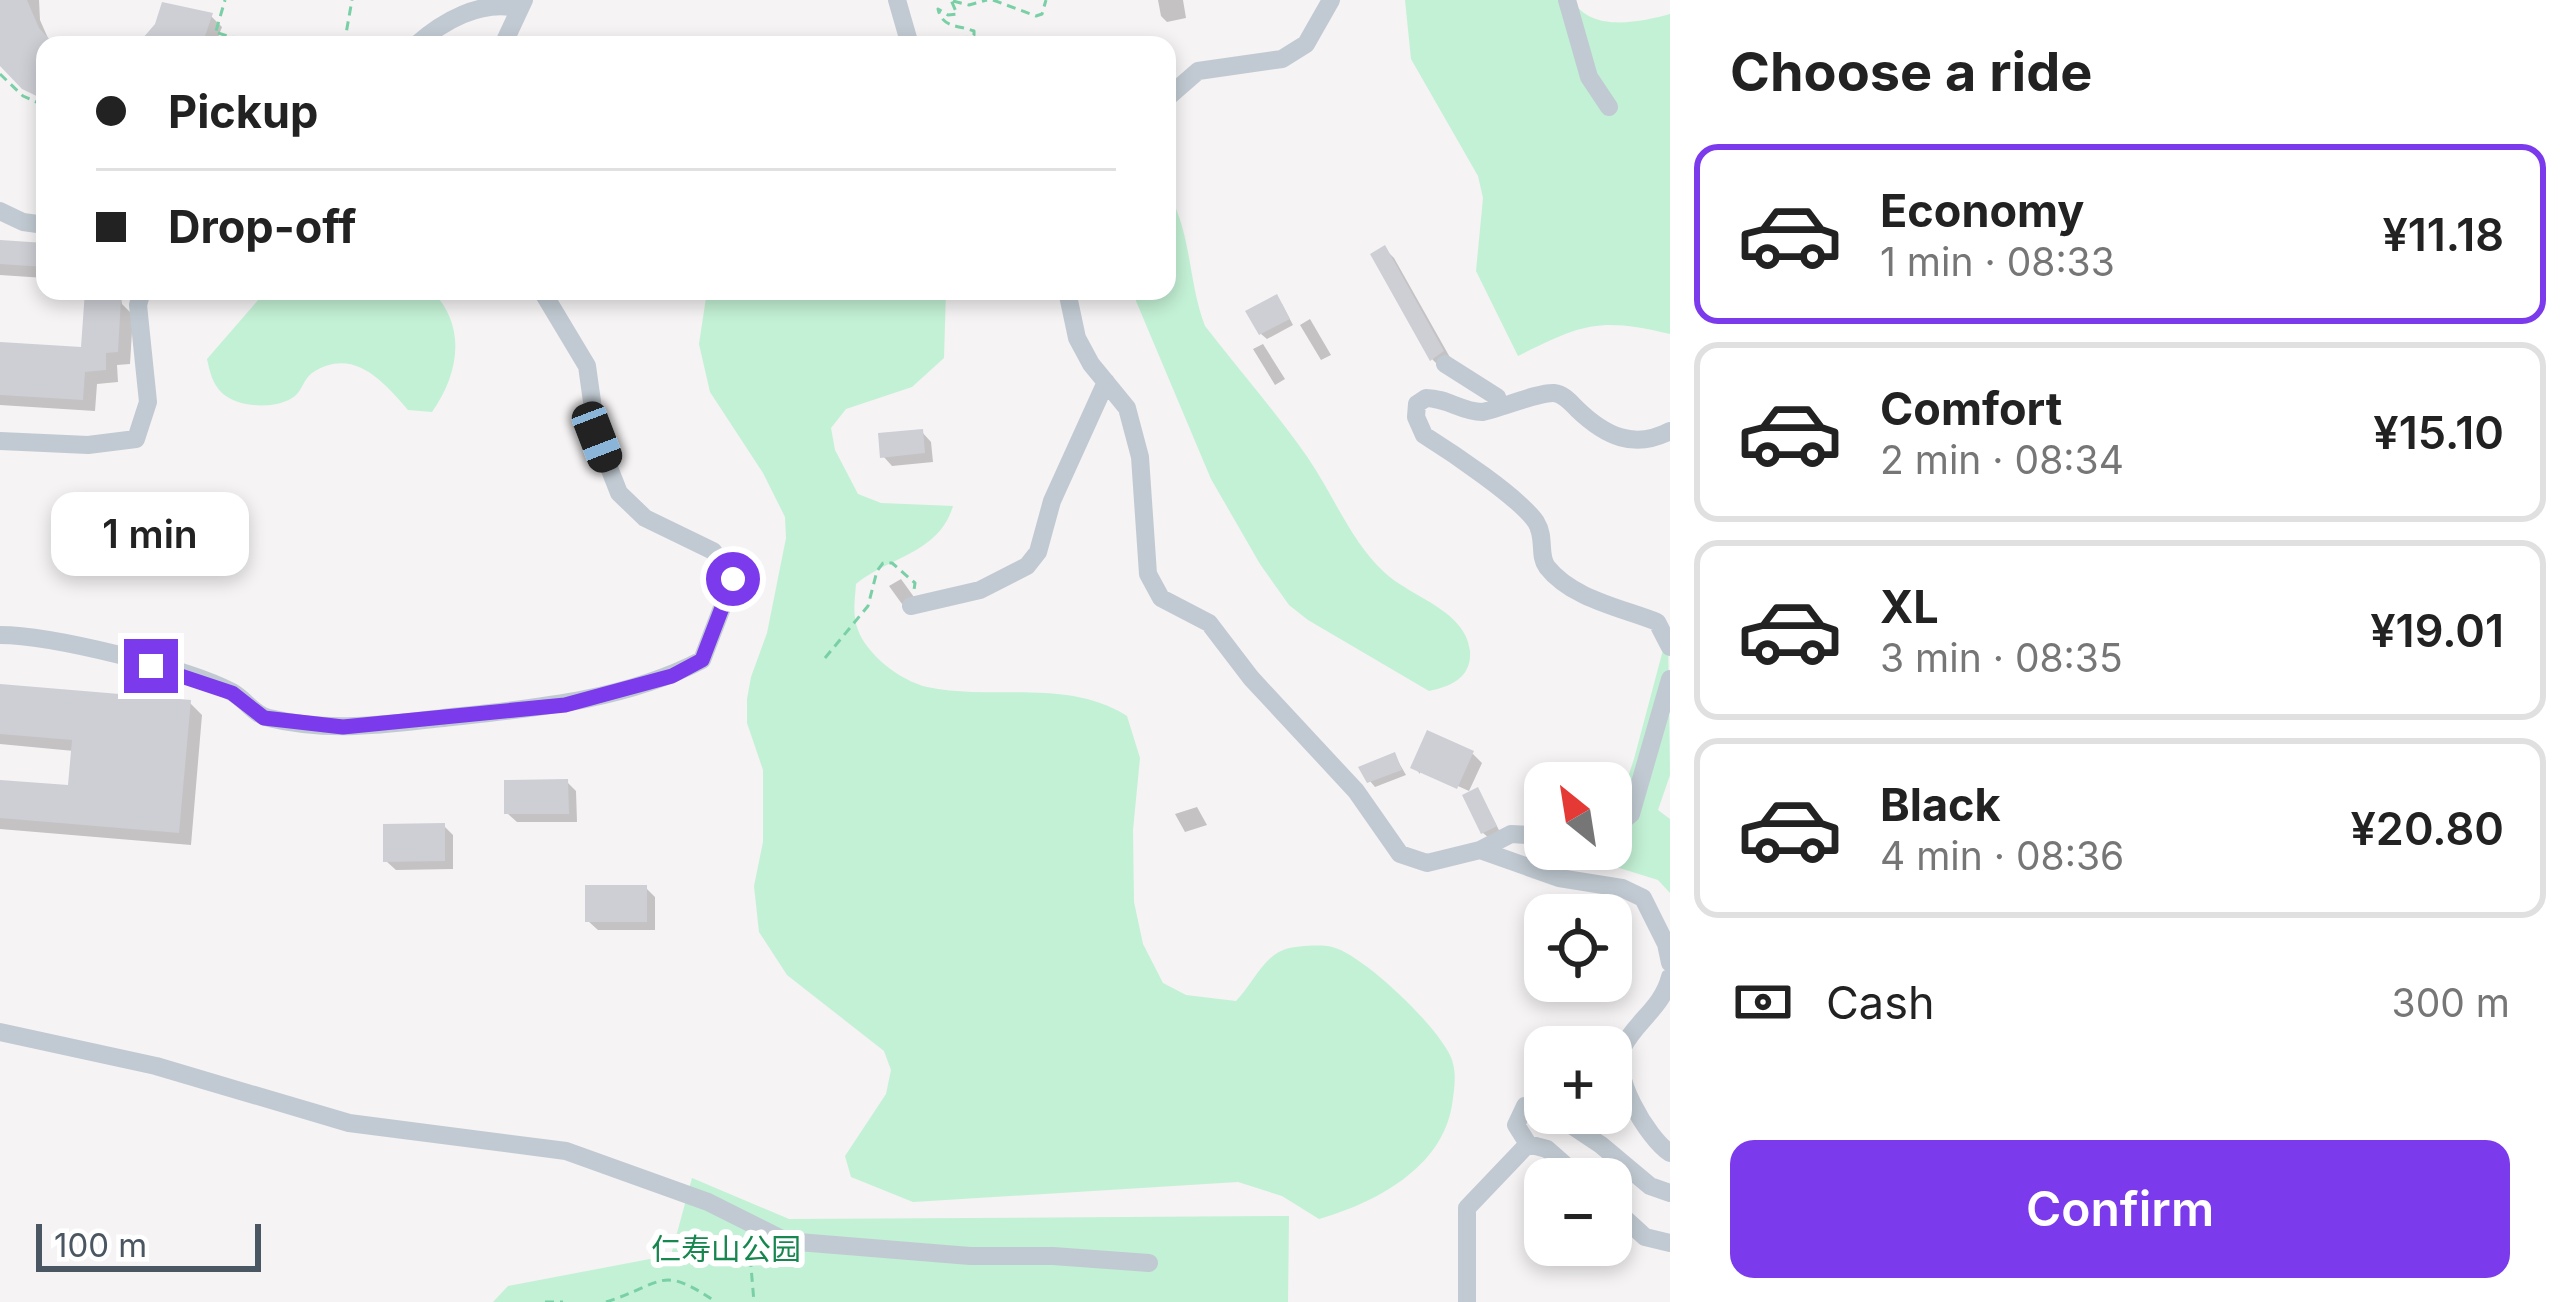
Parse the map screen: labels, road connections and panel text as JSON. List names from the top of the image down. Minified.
{"parks":["仁寿山公园"],"scale_bar":"100 m","north":"top left","page":{"heading":"Choose a ride","banner":["Pickup","Drop-off"],"list":[{"name":"Economy","note":"1 min · 08:33","value":"¥11.18"},{"name":"Comfort","note":"2 min · 08:34","value":"¥15.10"},{"name":"XL","note":"3 min · 08:35","value":"¥19.01"},{"name":"Black","note":"4 min · 08:36","value":"¥20.80"}],"bubble":"1 min","map_buttons":["+","−"],"pay":["Cash","300 m"],"buttons":"Confirm","scale":"100 m"}}
